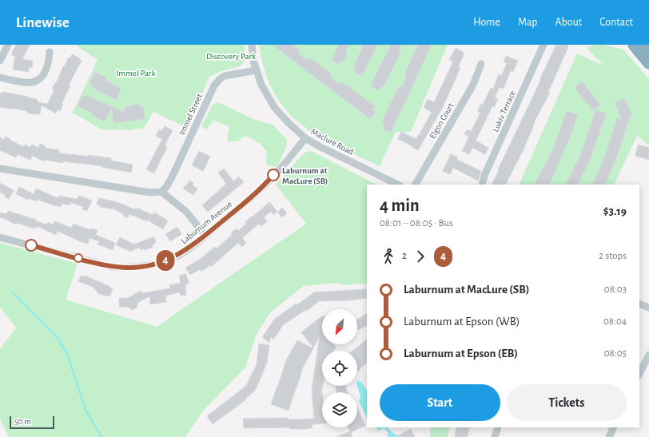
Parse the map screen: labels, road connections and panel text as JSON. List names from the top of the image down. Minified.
{"streets":{"street":["Lukiv Terrace","Immel Street","Elgon Court","Maclure Road","Laburnum Avenue"]},"crossings":[["Immel Street","Maclure Road"],["Maclure Road","Laburnum Avenue"]],"parks":["Discovery Park","Immel Park"],"places":["Laburnum at MacLure (SB)"],"lines":["bus line 4"],"scale_bar":"50 m","north":"bottom left","page":{"header":"Linewise","nav":["Home","Map","About","Contact"],"on_map":"4","heading":["4 min","08:01 – 08:05 · Bus","$3.19"],"legs":["2","4","2 stops"],"list":[{"name":"Laburnum at MacLure (SB)","value":"08:03"},{"name":"Laburnum at Epson (WB)","value":"08:04"},{"name":"Laburnum at Epson (EB)","value":"08:05"}],"buttons":["Start","Tickets"],"scale":"50 m"}}
